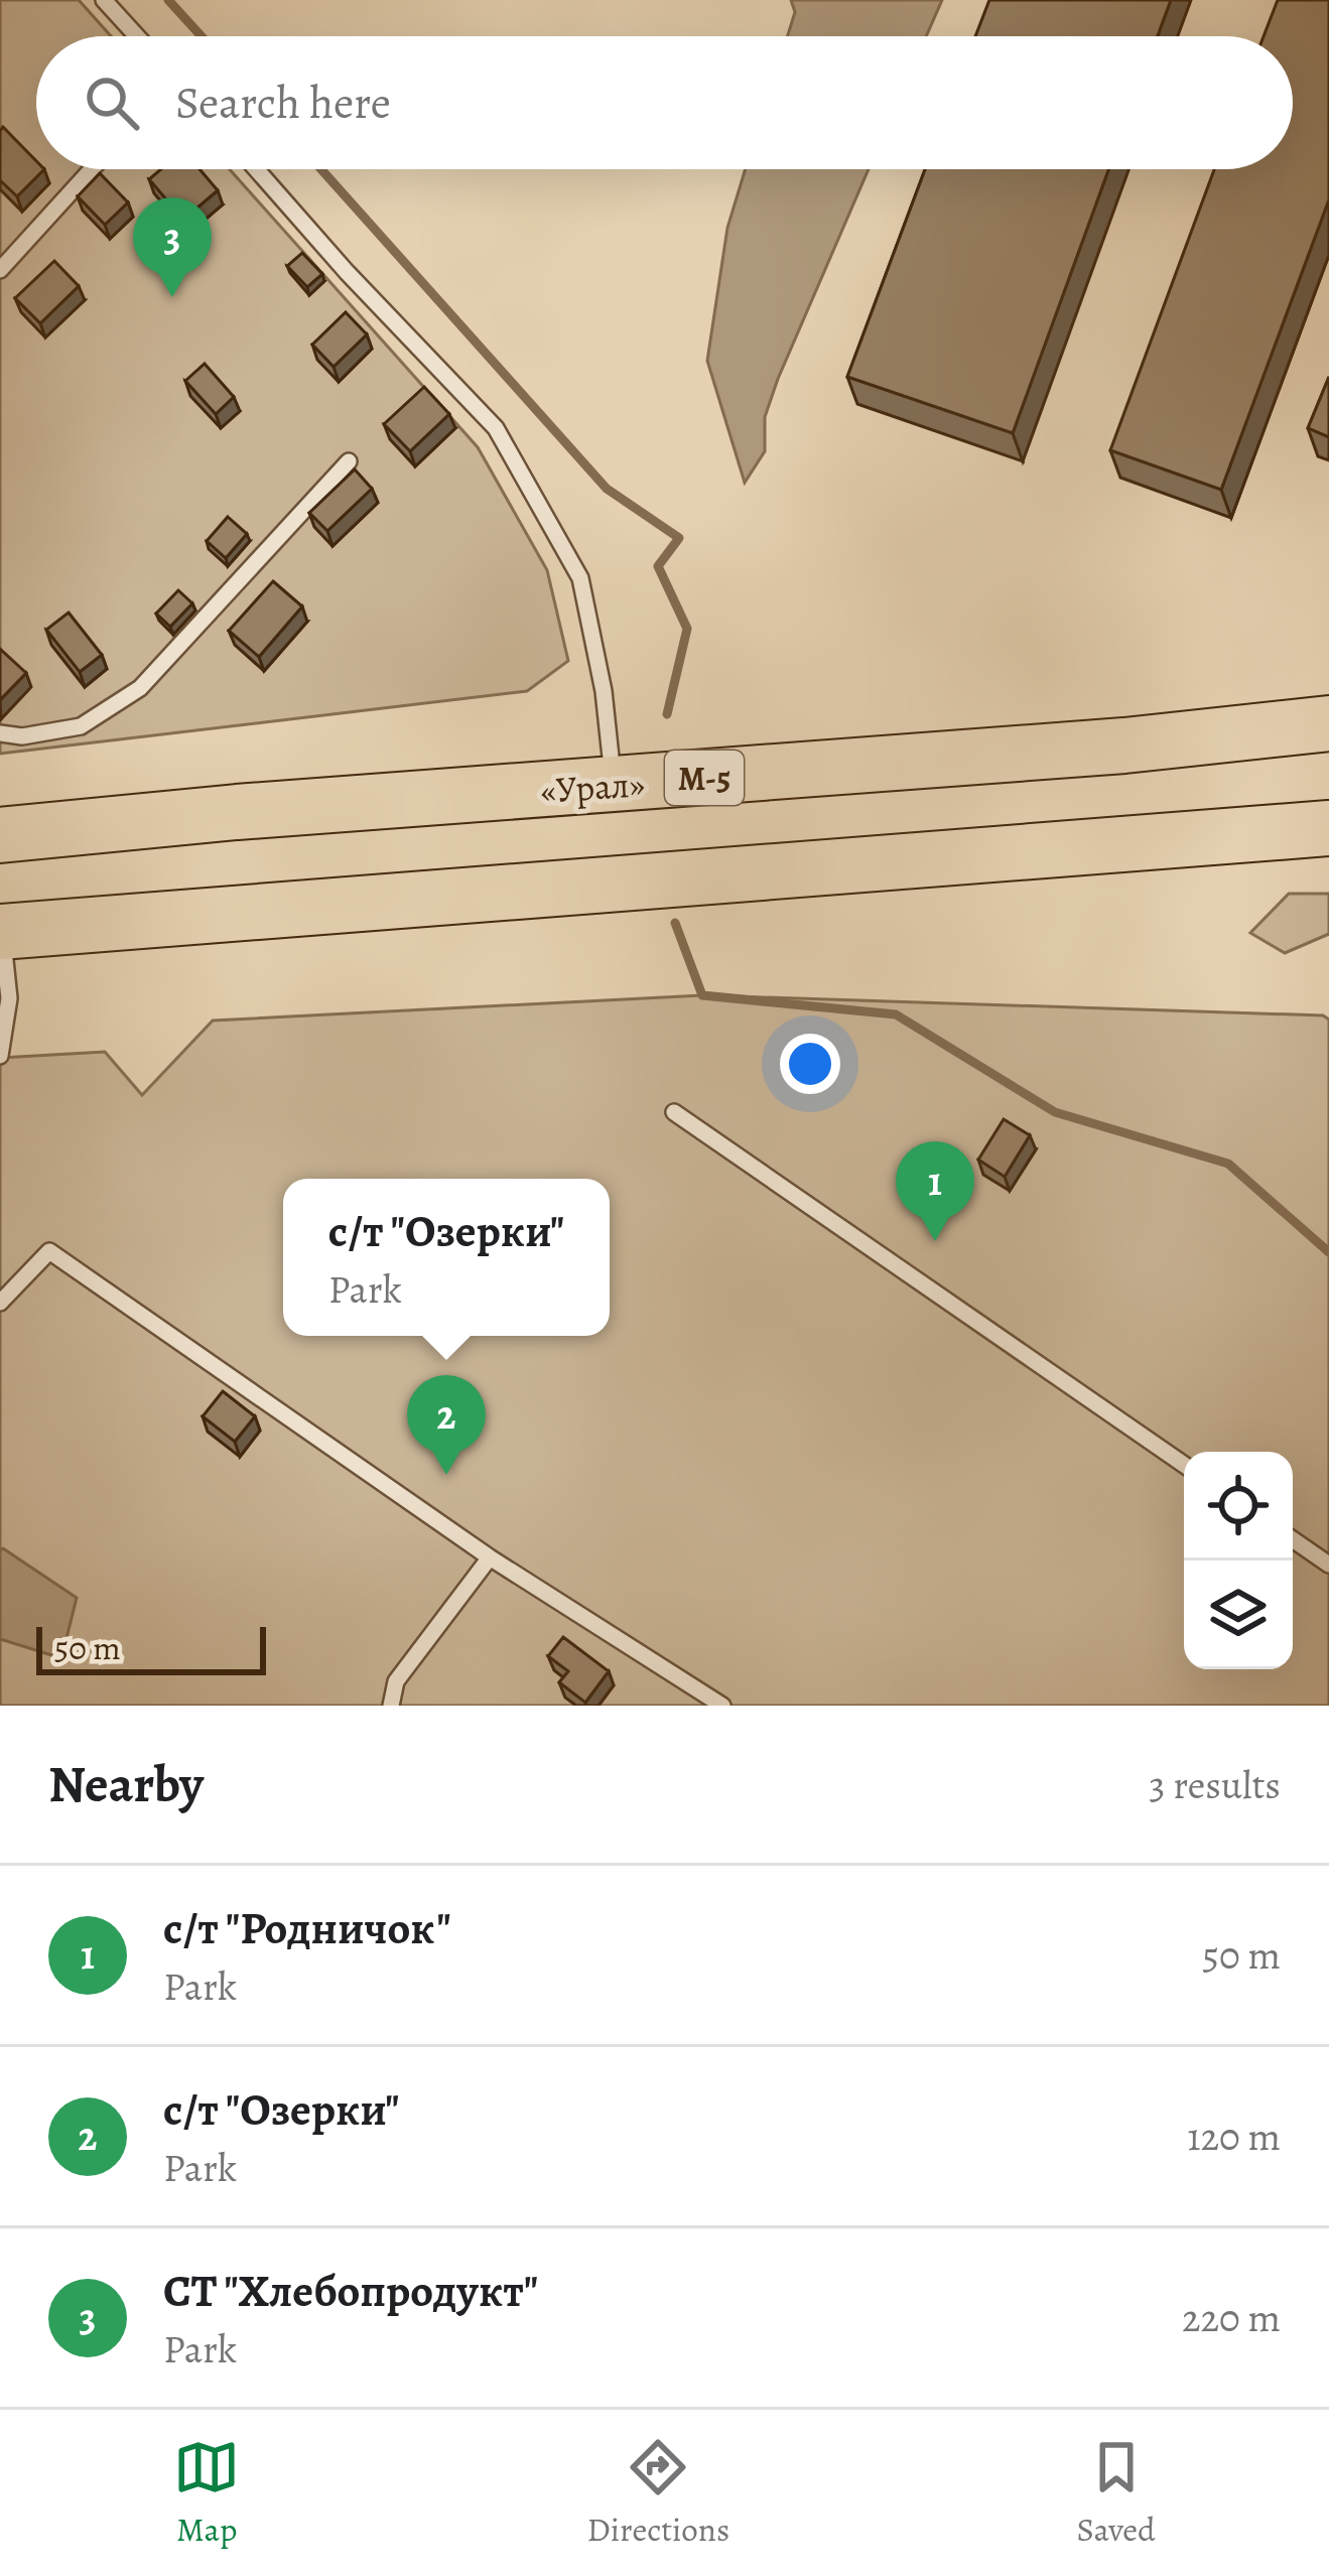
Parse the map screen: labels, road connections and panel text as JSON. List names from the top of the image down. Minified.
{"streets":{"highway":["М-5","«Урал»"]},"scale_bar":"50 m","page":{"search":"Search here","pins":["3","1","2"],"popup":["с/т \"Озерки\"","Park"],"scale":"50 m","heading":["Nearby","3 results"],"list":[{"mark":"1","name":"с/т \"Родничок\"","note":"Park","value":"50 m"},{"mark":"2","name":"с/т \"Озерки\"","note":"Park","value":"120 m"},{"mark":"3","name":"СТ \"Хлебопродукт\"","note":"Park","value":"220 m"}],"nav":["Map","Directions","Saved"]}}
